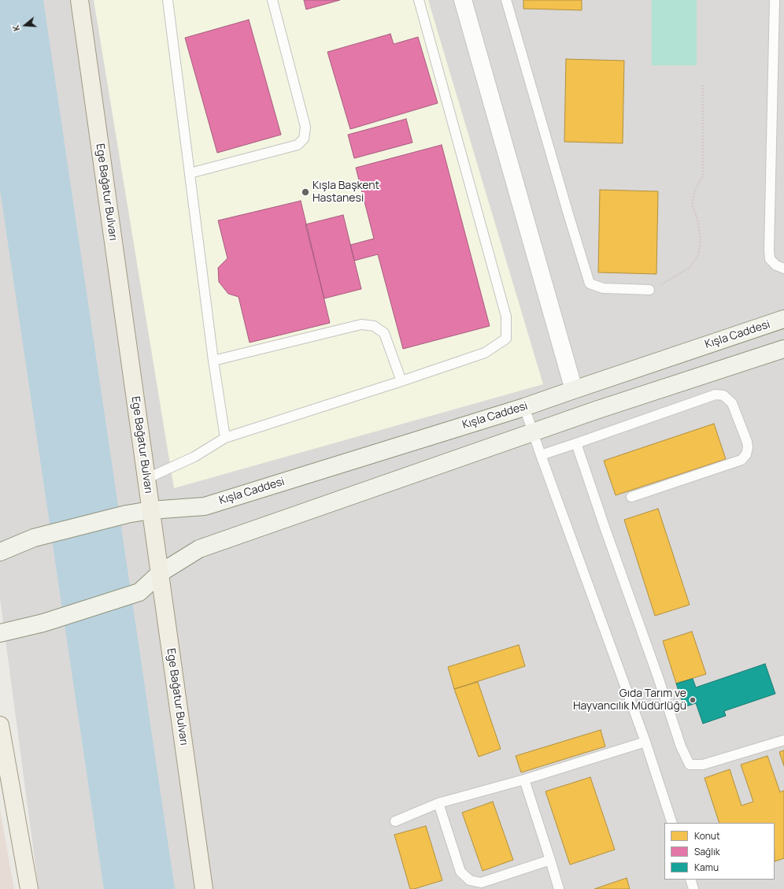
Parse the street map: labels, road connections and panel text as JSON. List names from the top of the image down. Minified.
{"streets":{"main road":["Ege Bağatur Bulvarı","Kışla Caddesi"]},"crossings":[["Ege Bağatur Bulvarı","Kışla Caddesi"]],"places":["Kışla Başkent Hastanesi","Gıda Tarım ve Hayvancılık Müdürlüğü"],"legend":["Konut","Sağlık","Kamu"],"north":"left"}
